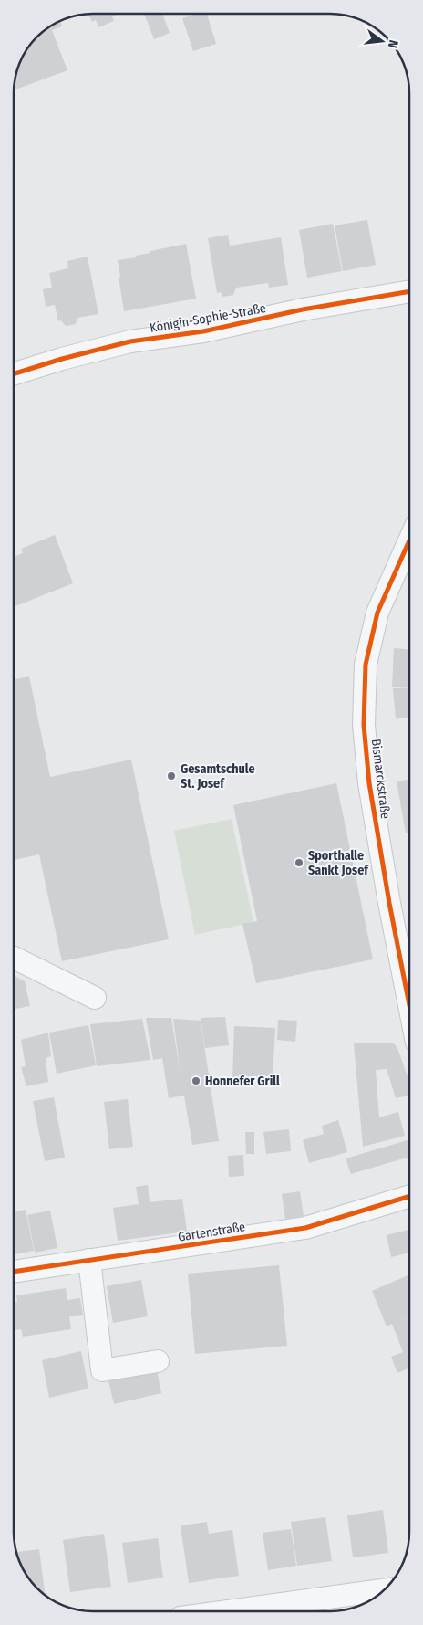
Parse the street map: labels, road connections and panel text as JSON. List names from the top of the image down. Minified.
{"streets":{"street":["Königin-Sophie-Straße","Bismarckstraße","Gartenstraße"]},"places":["Gesamtschule St. Josef","Sporthalle Sankt Josef","Honnefer Grill"],"north":"right"}
